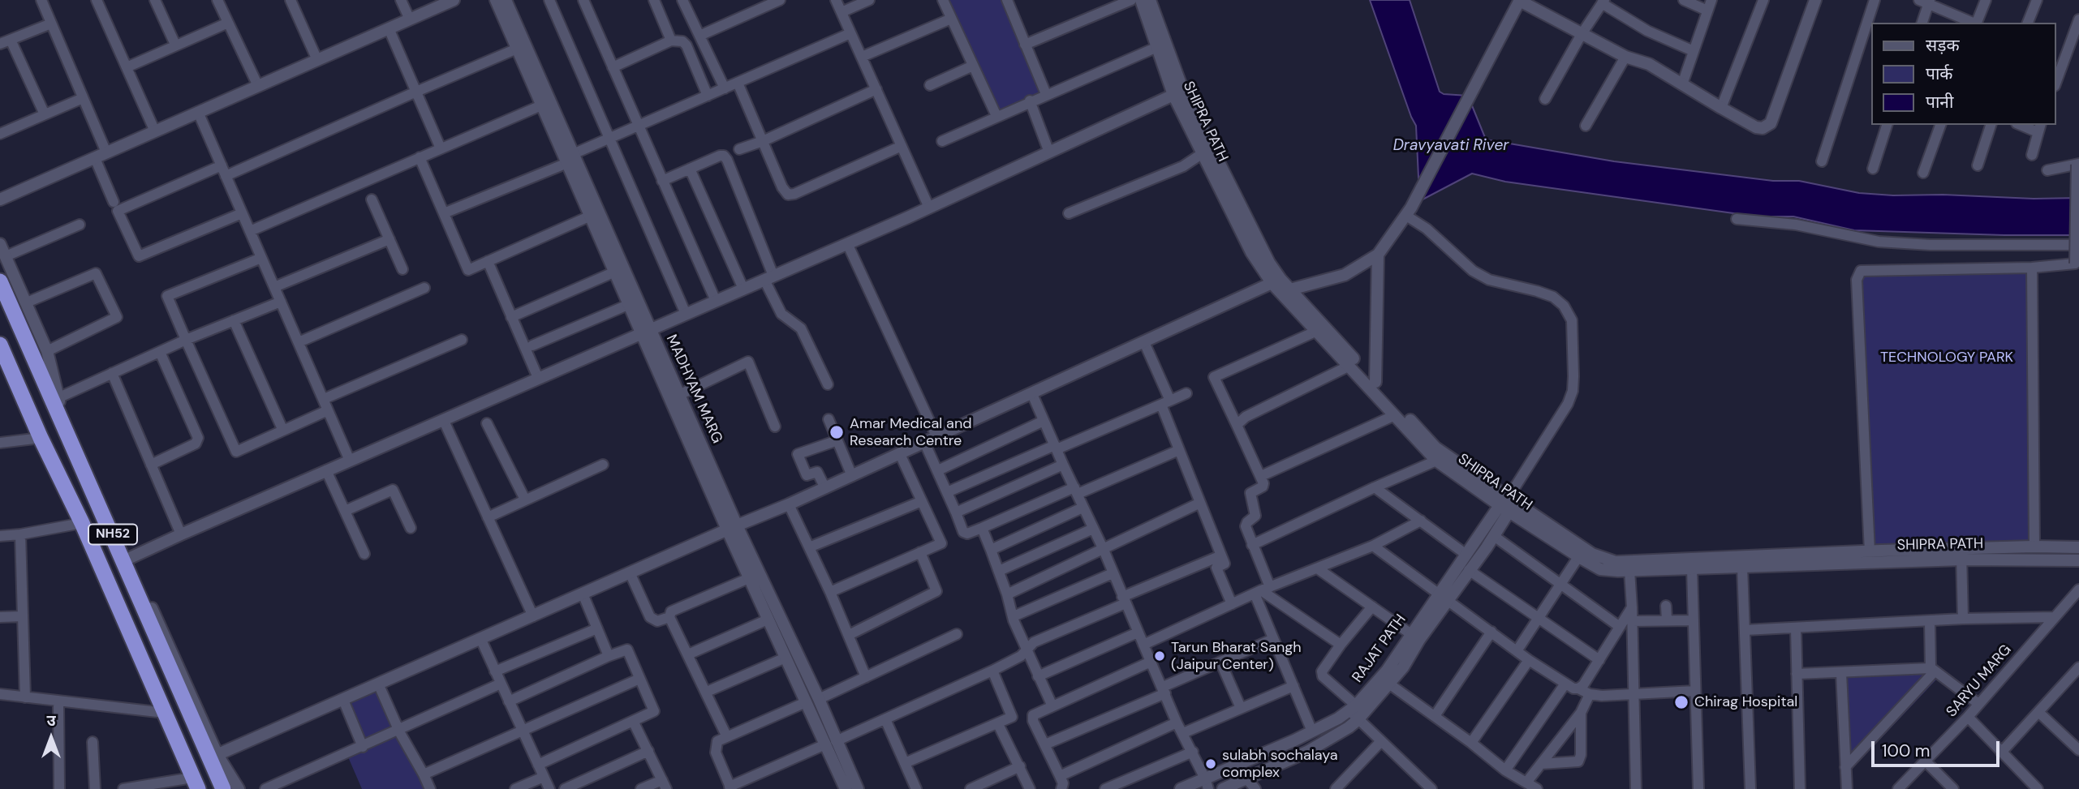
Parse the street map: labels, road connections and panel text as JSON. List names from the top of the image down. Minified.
{"streets":{"highway":["NH52"],"street":["SHIPRA PATH","MADHYAM MARG","RAJAT PATH","SARYU MARG"]},"crossings":[["SHIPRA PATH","RAJAT PATH"]],"water":["Dravyavati River"],"parks":["TECHNOLOGY PARK"],"places":["Amar Medical and Research Centre","Tarun Bharat Sangh (Jaipur Center)","Chirag Hospital","sulabh sochalaya complex"],"legend":["सड़क","पार्क","पानी"],"scale_bar":"100 m","north":"top"}
